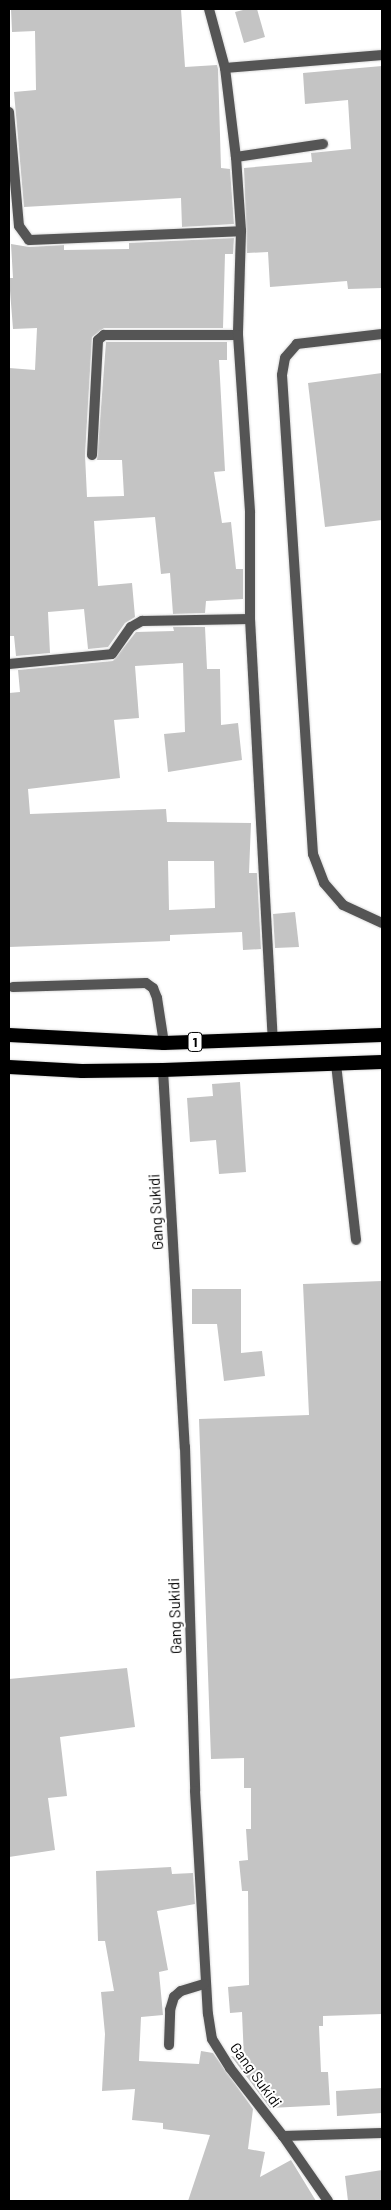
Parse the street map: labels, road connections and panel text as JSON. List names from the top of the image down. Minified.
{"streets":{"highway":["1"],"street":["Gang Sukidi"]},"crossings":[["1","Gang Sukidi"]]}
